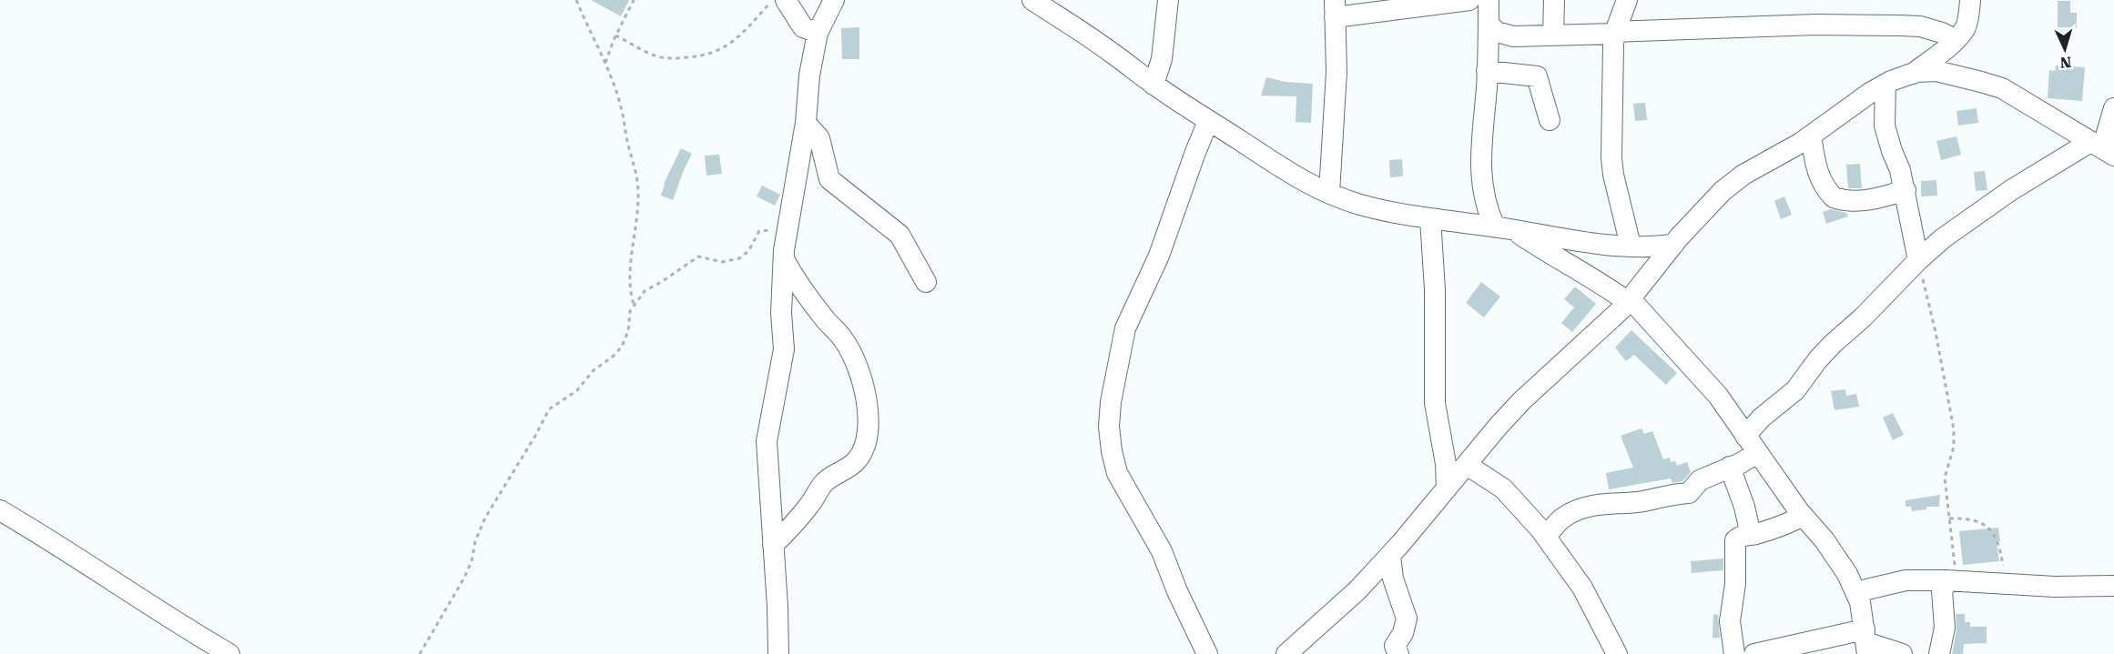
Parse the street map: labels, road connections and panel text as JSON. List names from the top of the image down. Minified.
{"north":"bottom"}
